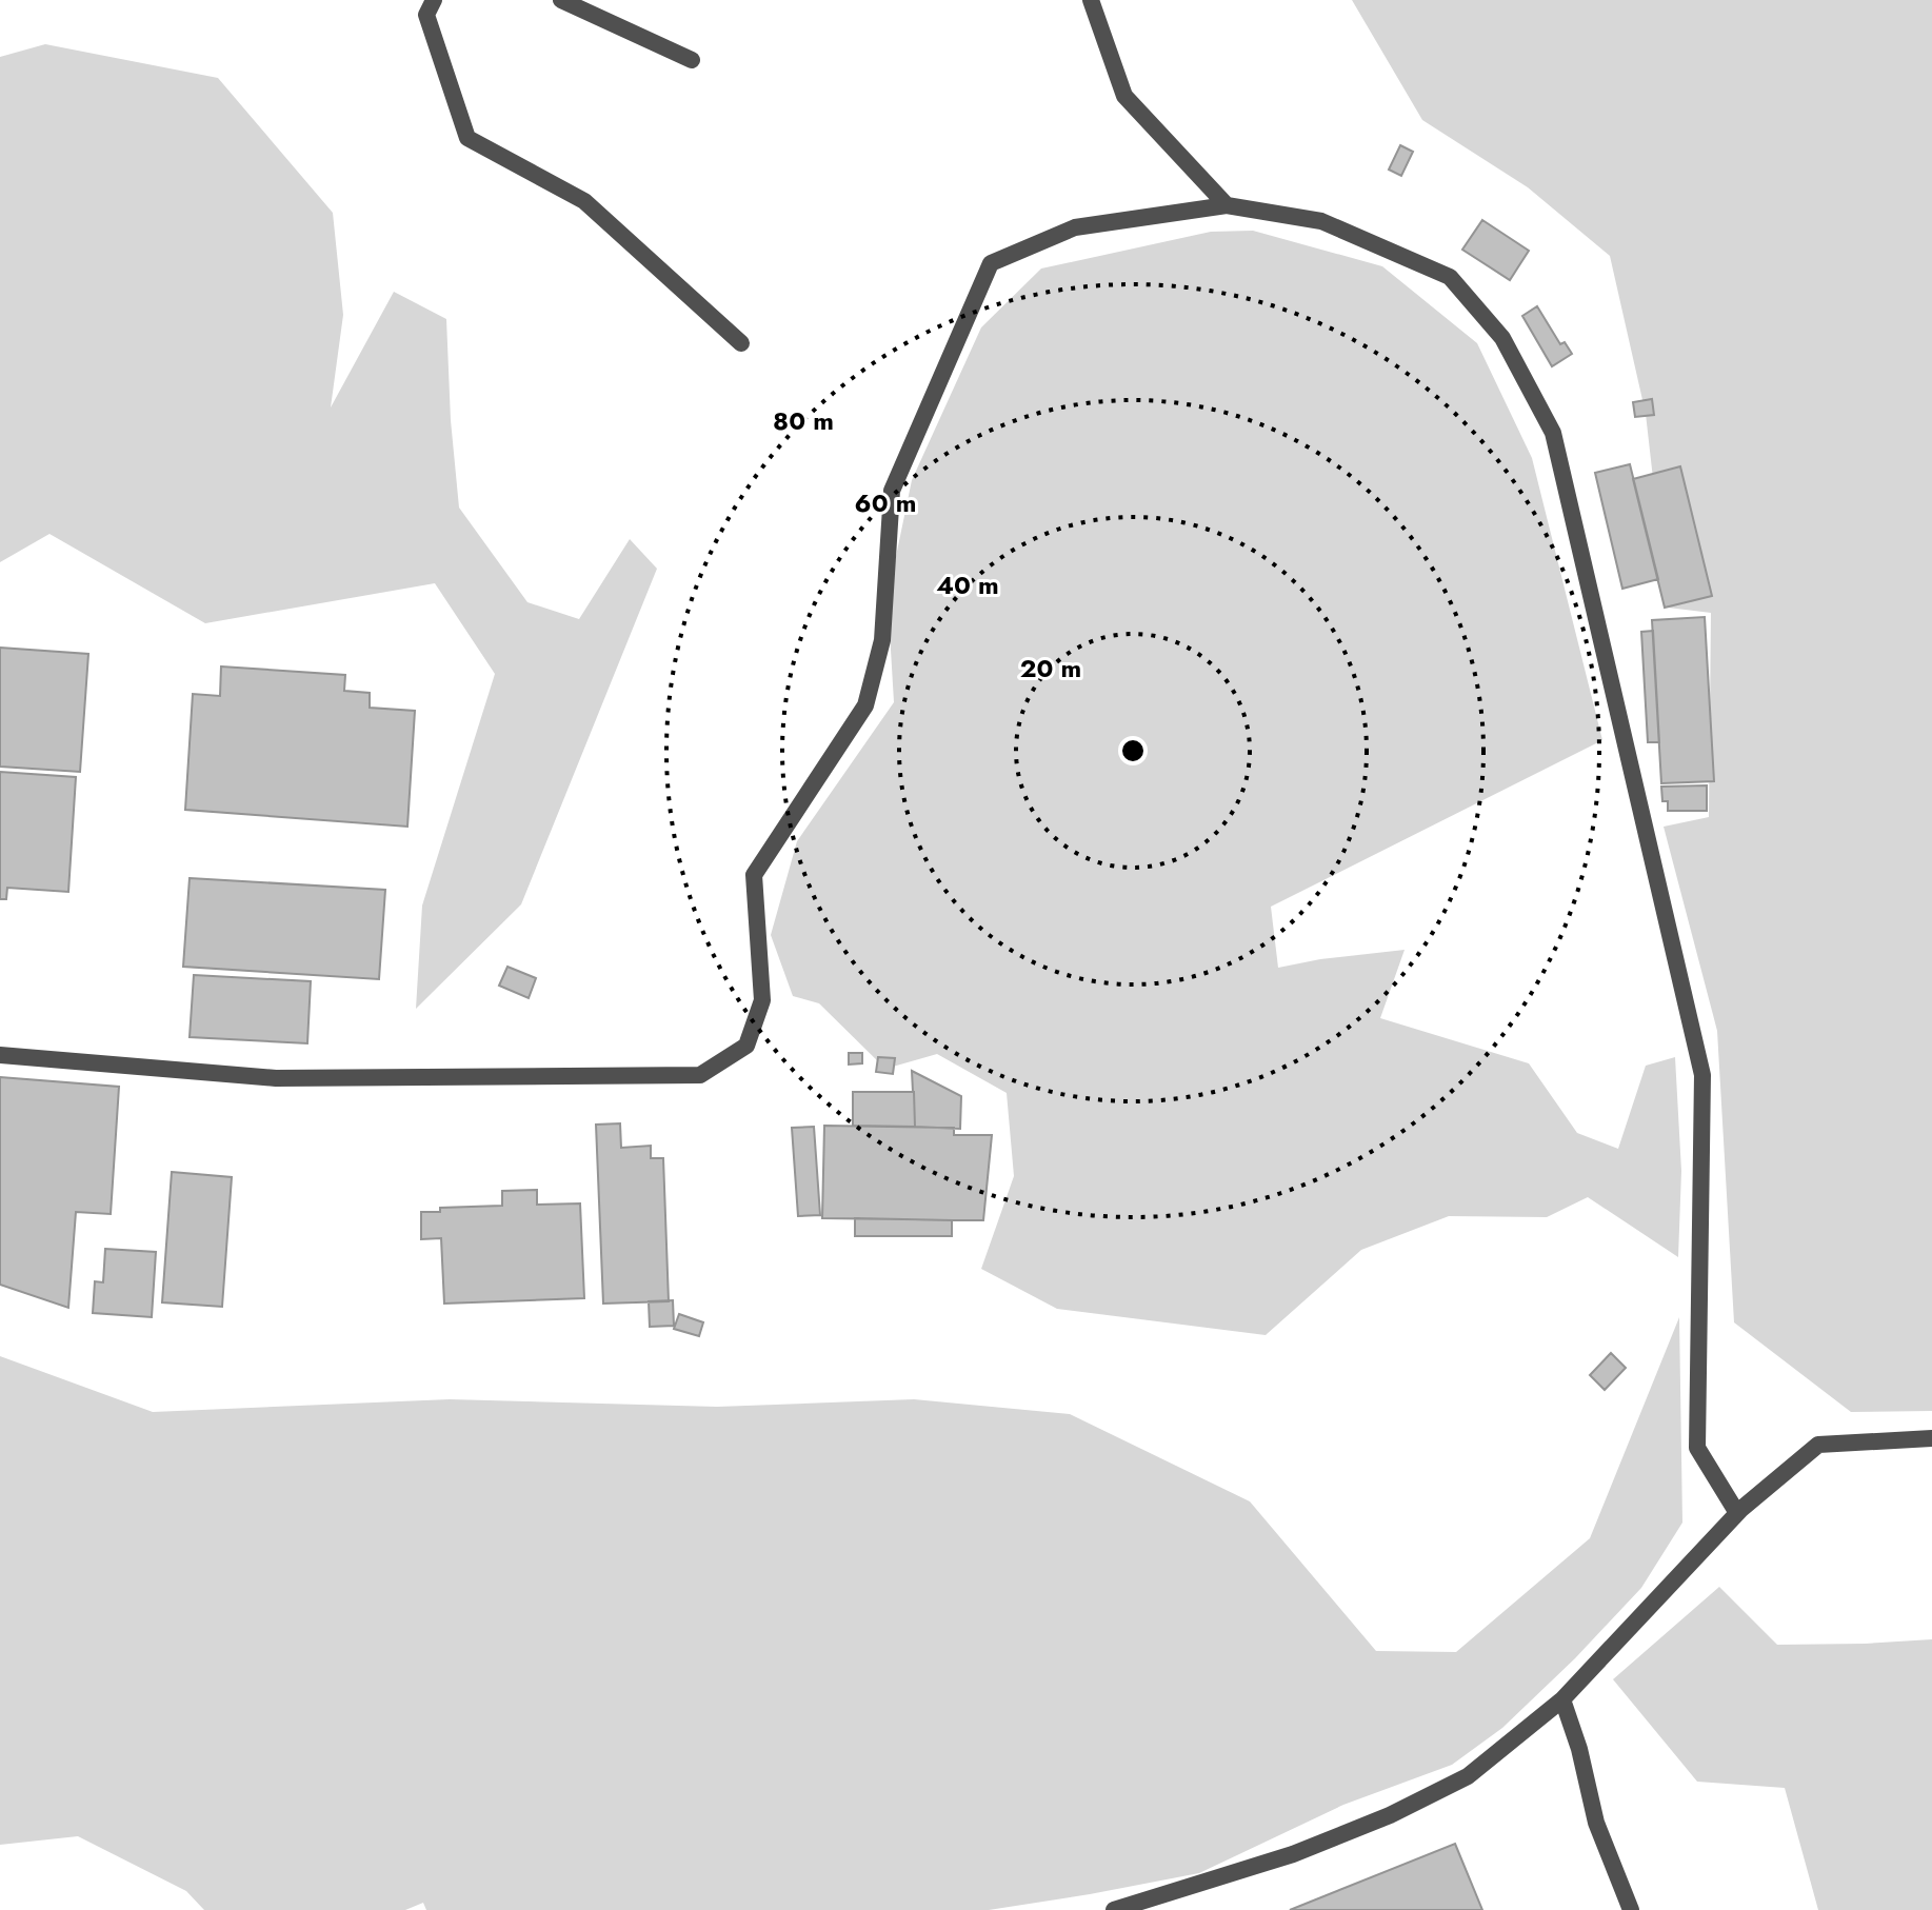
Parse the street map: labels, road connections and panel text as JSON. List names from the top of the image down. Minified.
{"rings":["80 m","60 m","40 m","20 m"]}
